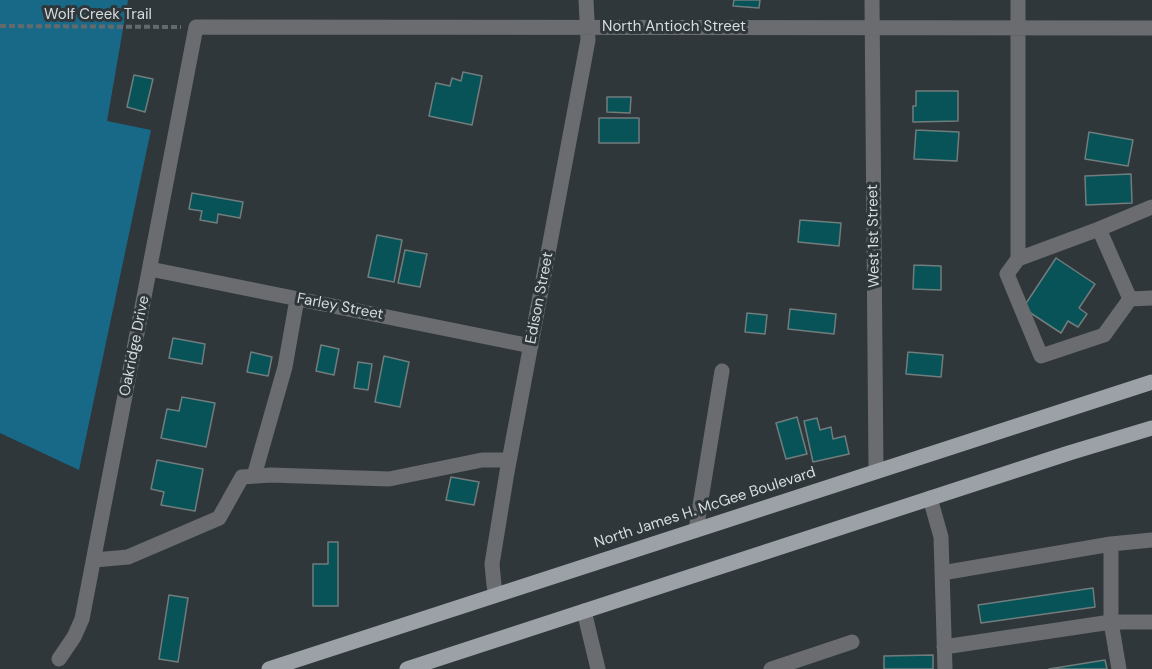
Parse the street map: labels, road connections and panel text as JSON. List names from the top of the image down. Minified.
{"streets":{"main road":["North James H. McGee Boulevard"],"street":["North Antioch Street","West 1st Street","Edison Street","Farley Street","Oakridge Drive"],"path":["Wolf Creek Trail"]},"crossings":[["Wolf Creek Trail","North Antioch Street"],["Wolf Creek Trail","Oakridge Drive"],["North Antioch Street","West 1st Street"],["North Antioch Street","Edison Street"],["North Antioch Street","Oakridge Drive"],["West 1st Street","North James H. McGee Boulevard"],["Edison Street","Farley Street"],["Edison Street","North James H. McGee Boulevard"],["Farley Street","Oakridge Drive"]]}
